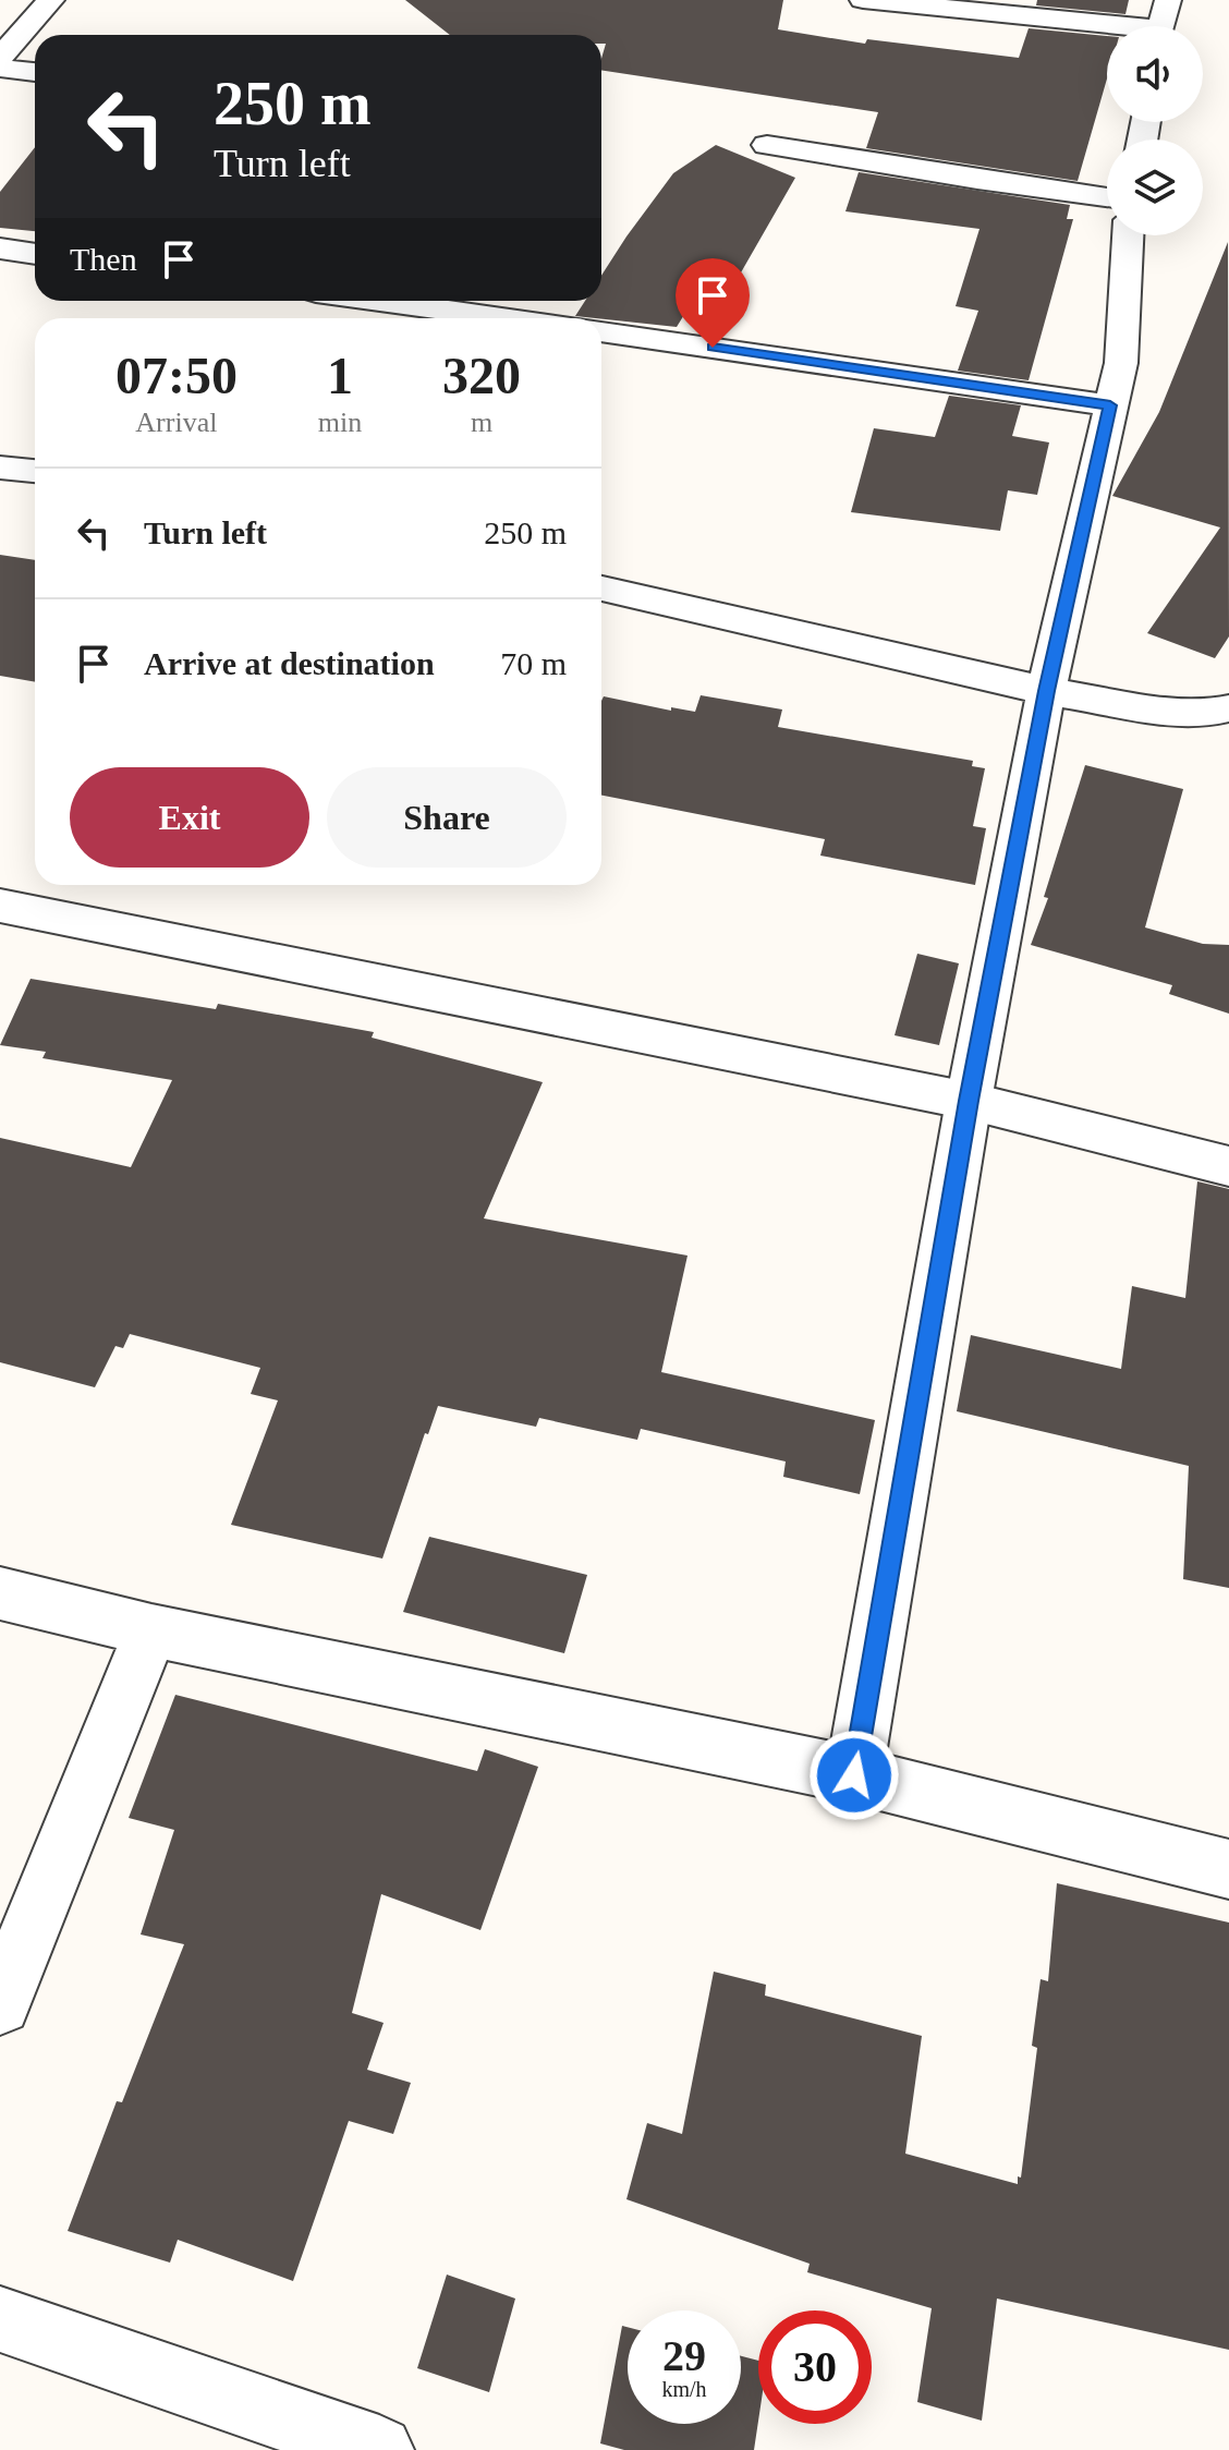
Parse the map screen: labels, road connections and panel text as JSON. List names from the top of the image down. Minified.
{"page":{"turn":["250 m","Turn left"],"then":"Then","eta":["07:50","Arrival","1","min","320","m"],"list":[{"name":"Turn left","value":"250 m"},{"name":"Arrive at destination","value":"70 m"}],"buttons":["Exit","Share"],"speed":"29 km/h","limit":"30"}}
